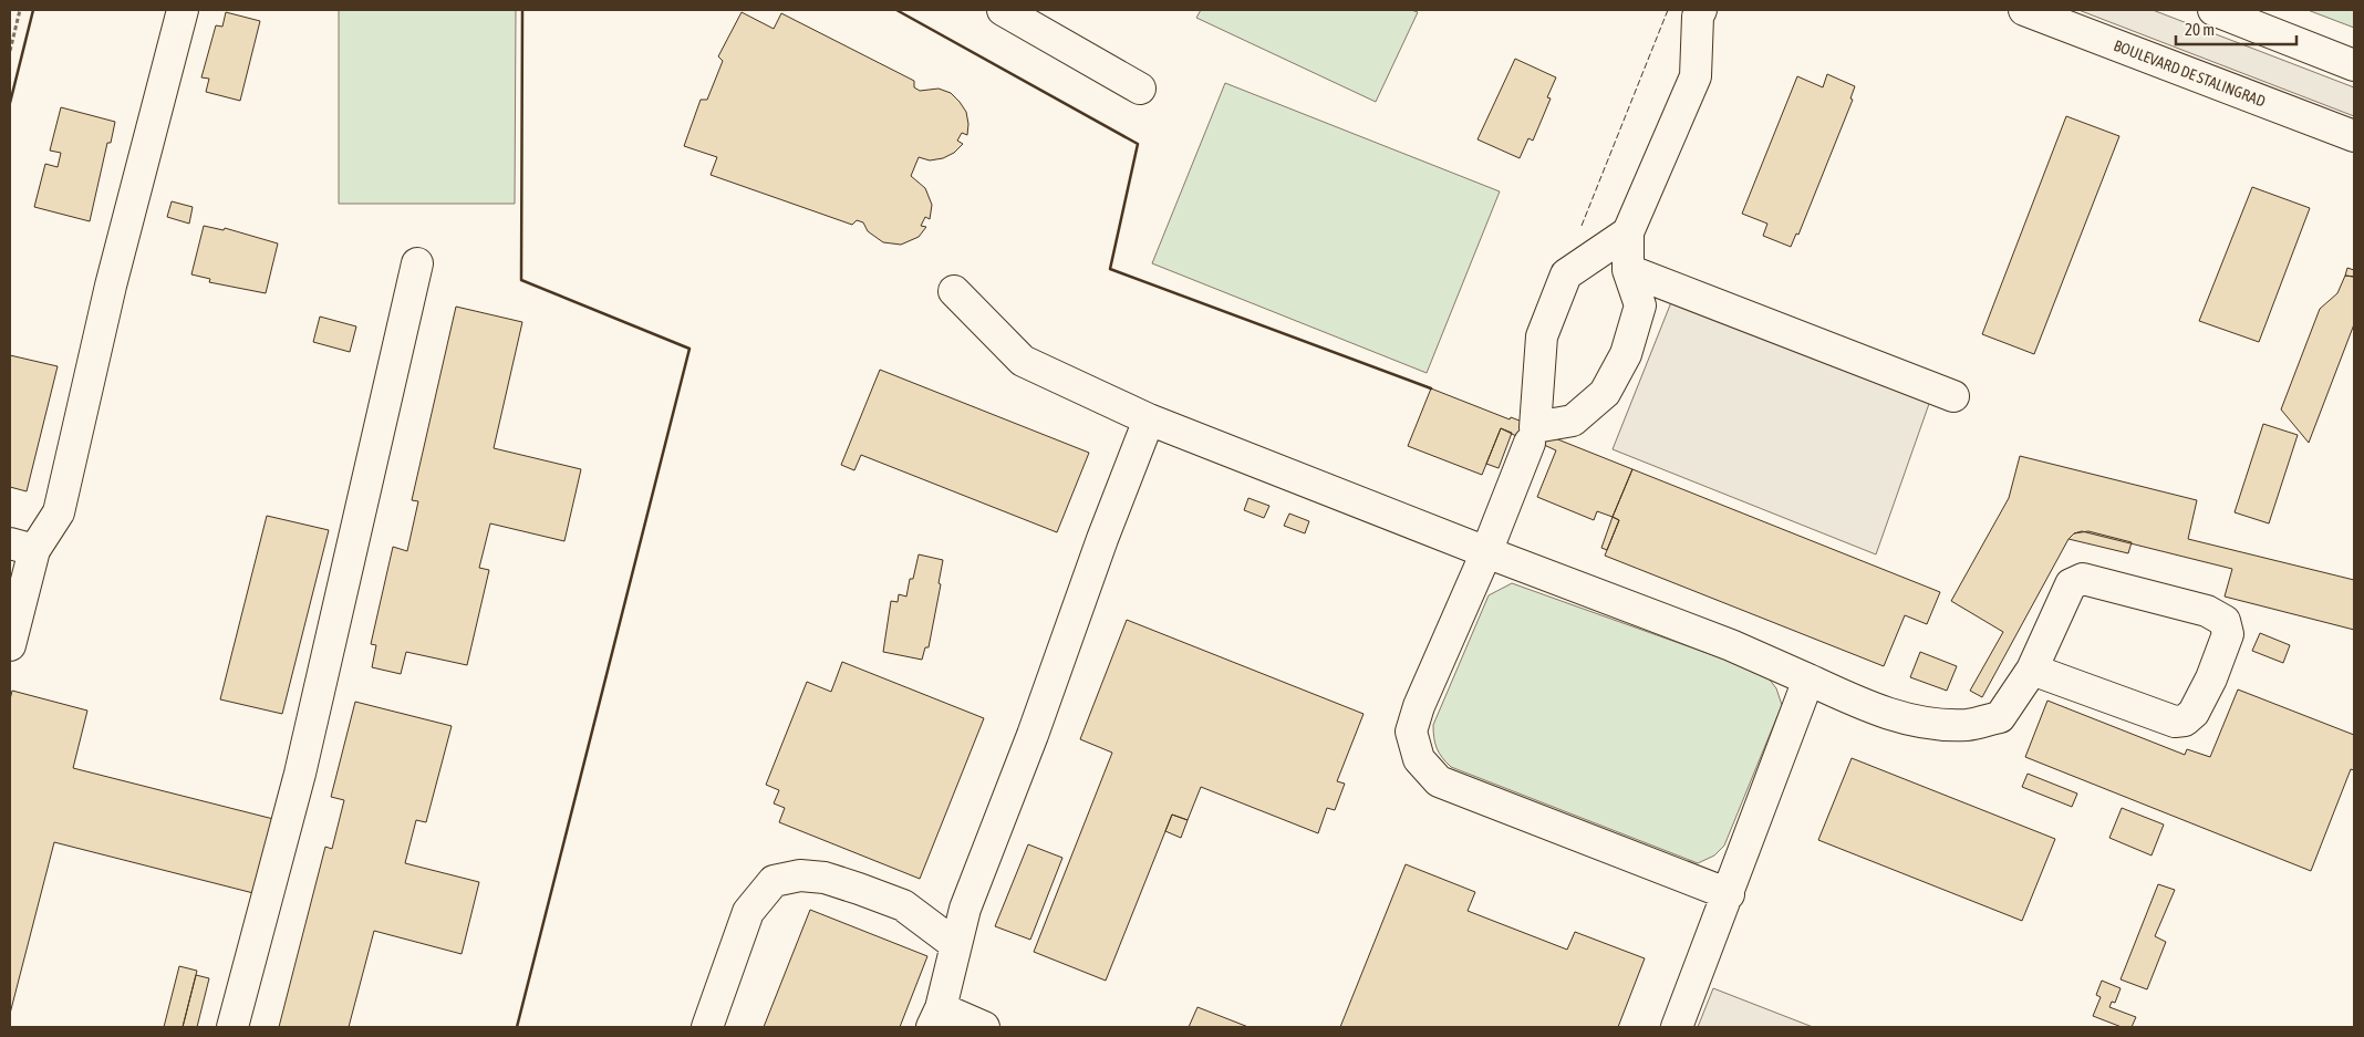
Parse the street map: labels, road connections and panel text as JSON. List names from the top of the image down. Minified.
{"streets":{"main road":["BOULEVARD DE STALINGRAD"]},"scale_bar":"20 m"}
